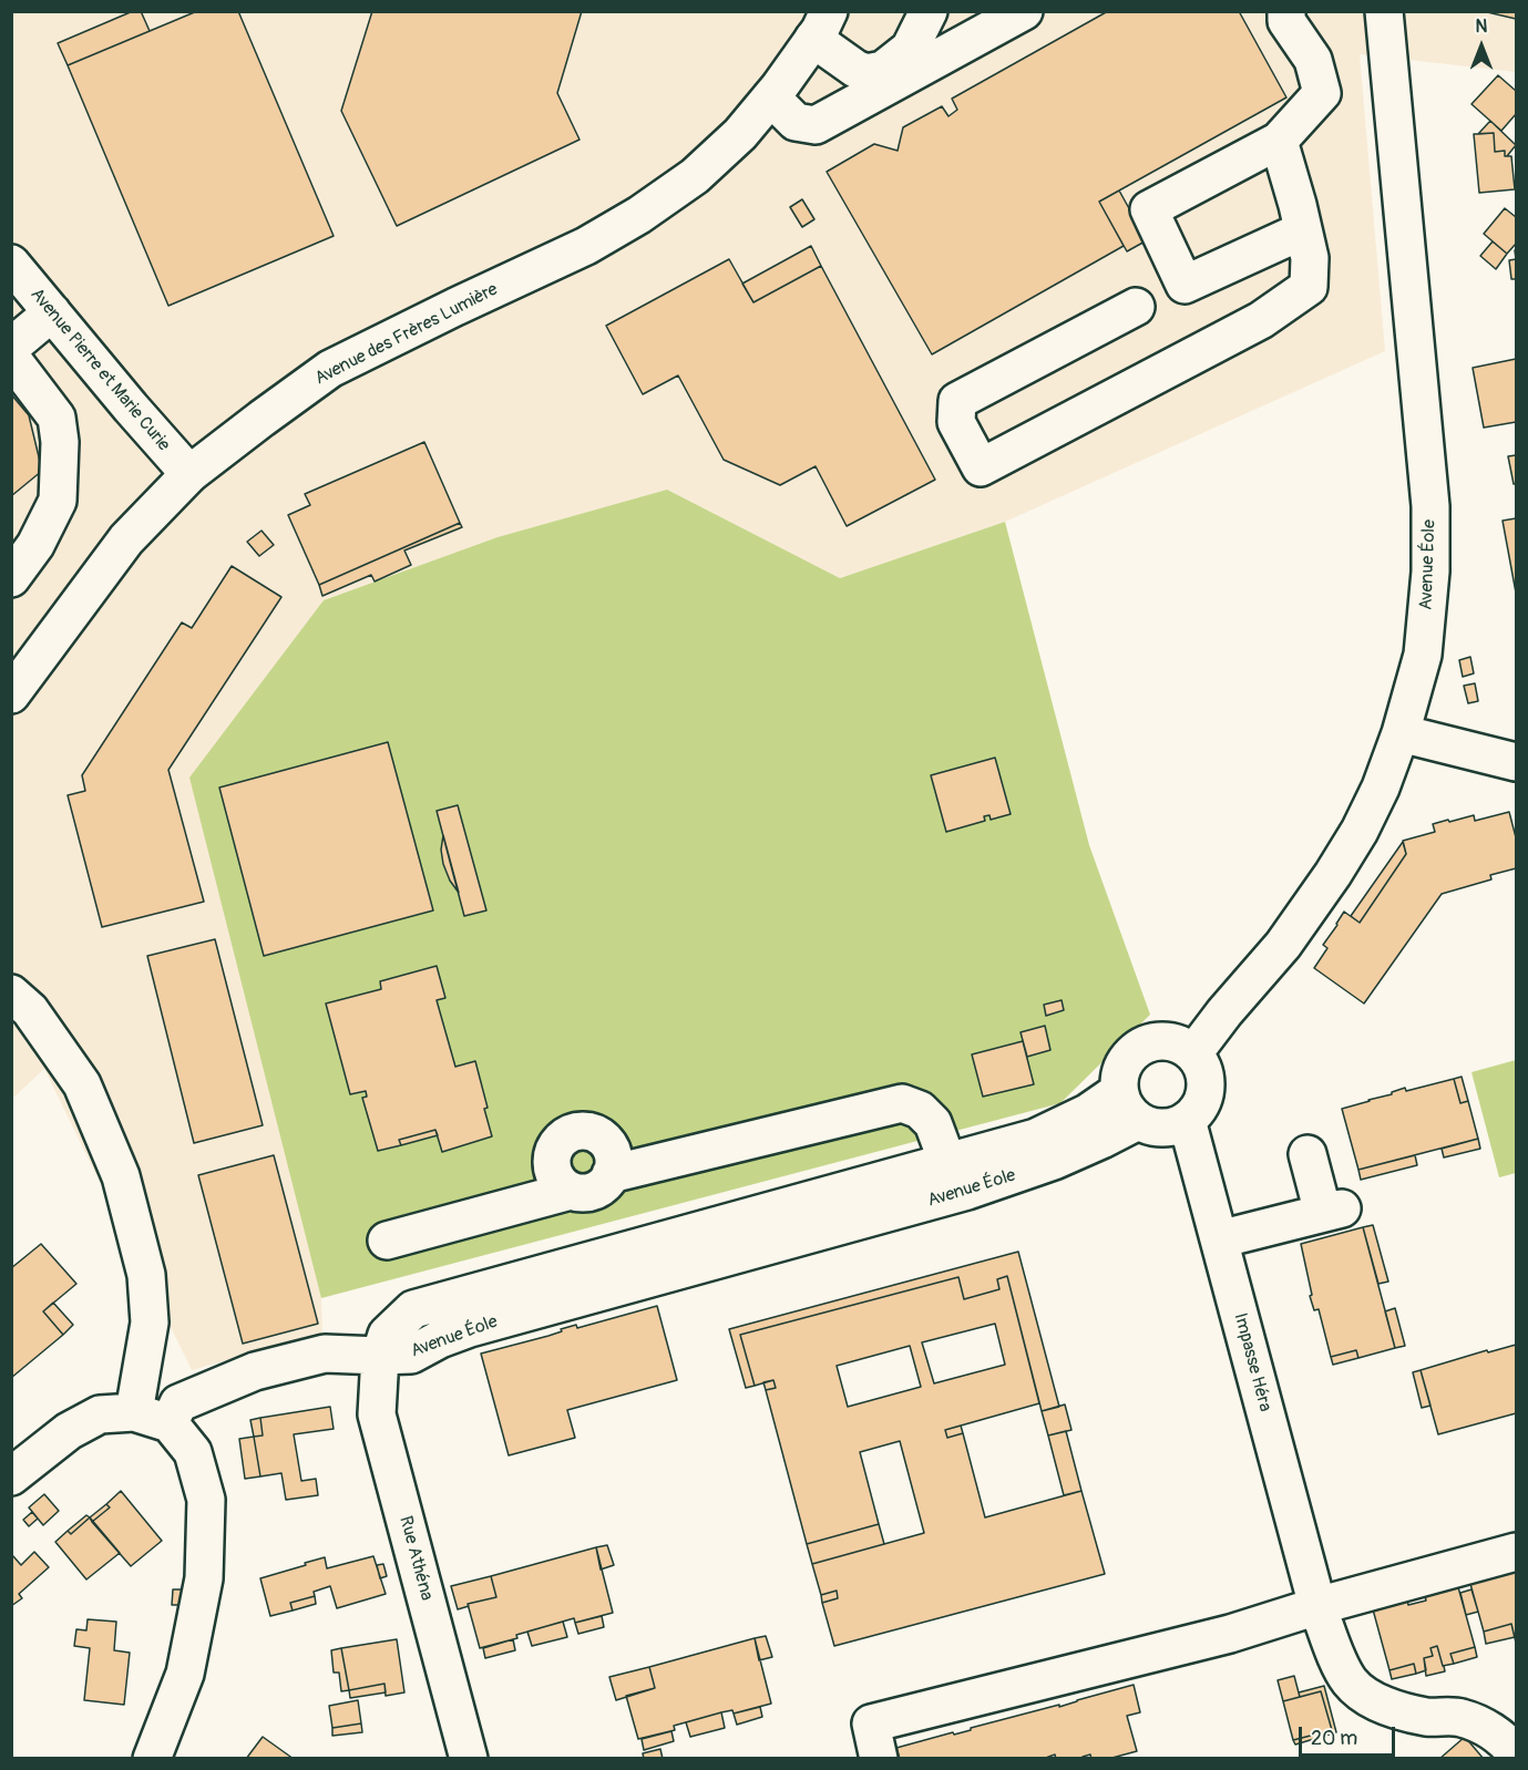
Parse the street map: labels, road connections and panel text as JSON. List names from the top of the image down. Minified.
{"streets":{"street":["Avenue des Frères Lumière","Avenue Pierre et Marie Curie","Avenue Éole","Impasse Héra","Rue Athéna"]},"crossings":[["Avenue des Frères Lumière","Avenue Pierre et Marie Curie"],["Avenue Éole","Impasse Héra"],["Avenue Éole","Rue Athéna"]],"scale_bar":"20 m","north":"top"}
